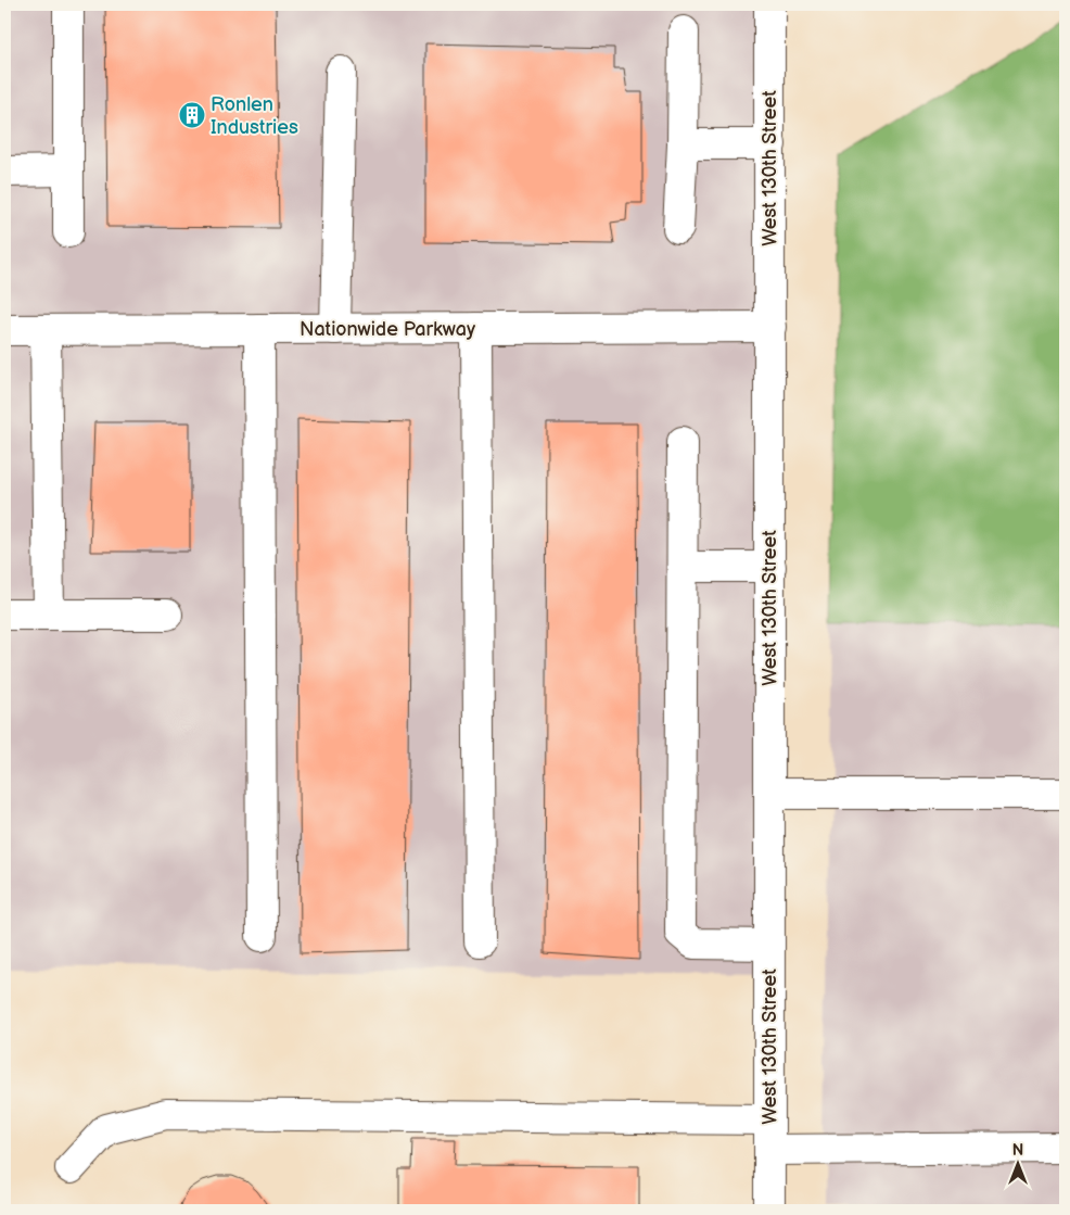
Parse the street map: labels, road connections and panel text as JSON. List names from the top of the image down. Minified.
{"streets":{"main road":["West 130th Street","Nationwide Parkway"]},"crossings":[["West 130th Street","Nationwide Parkway"]],"places":{"building":["Ronlen Industries"]},"north":"top"}
